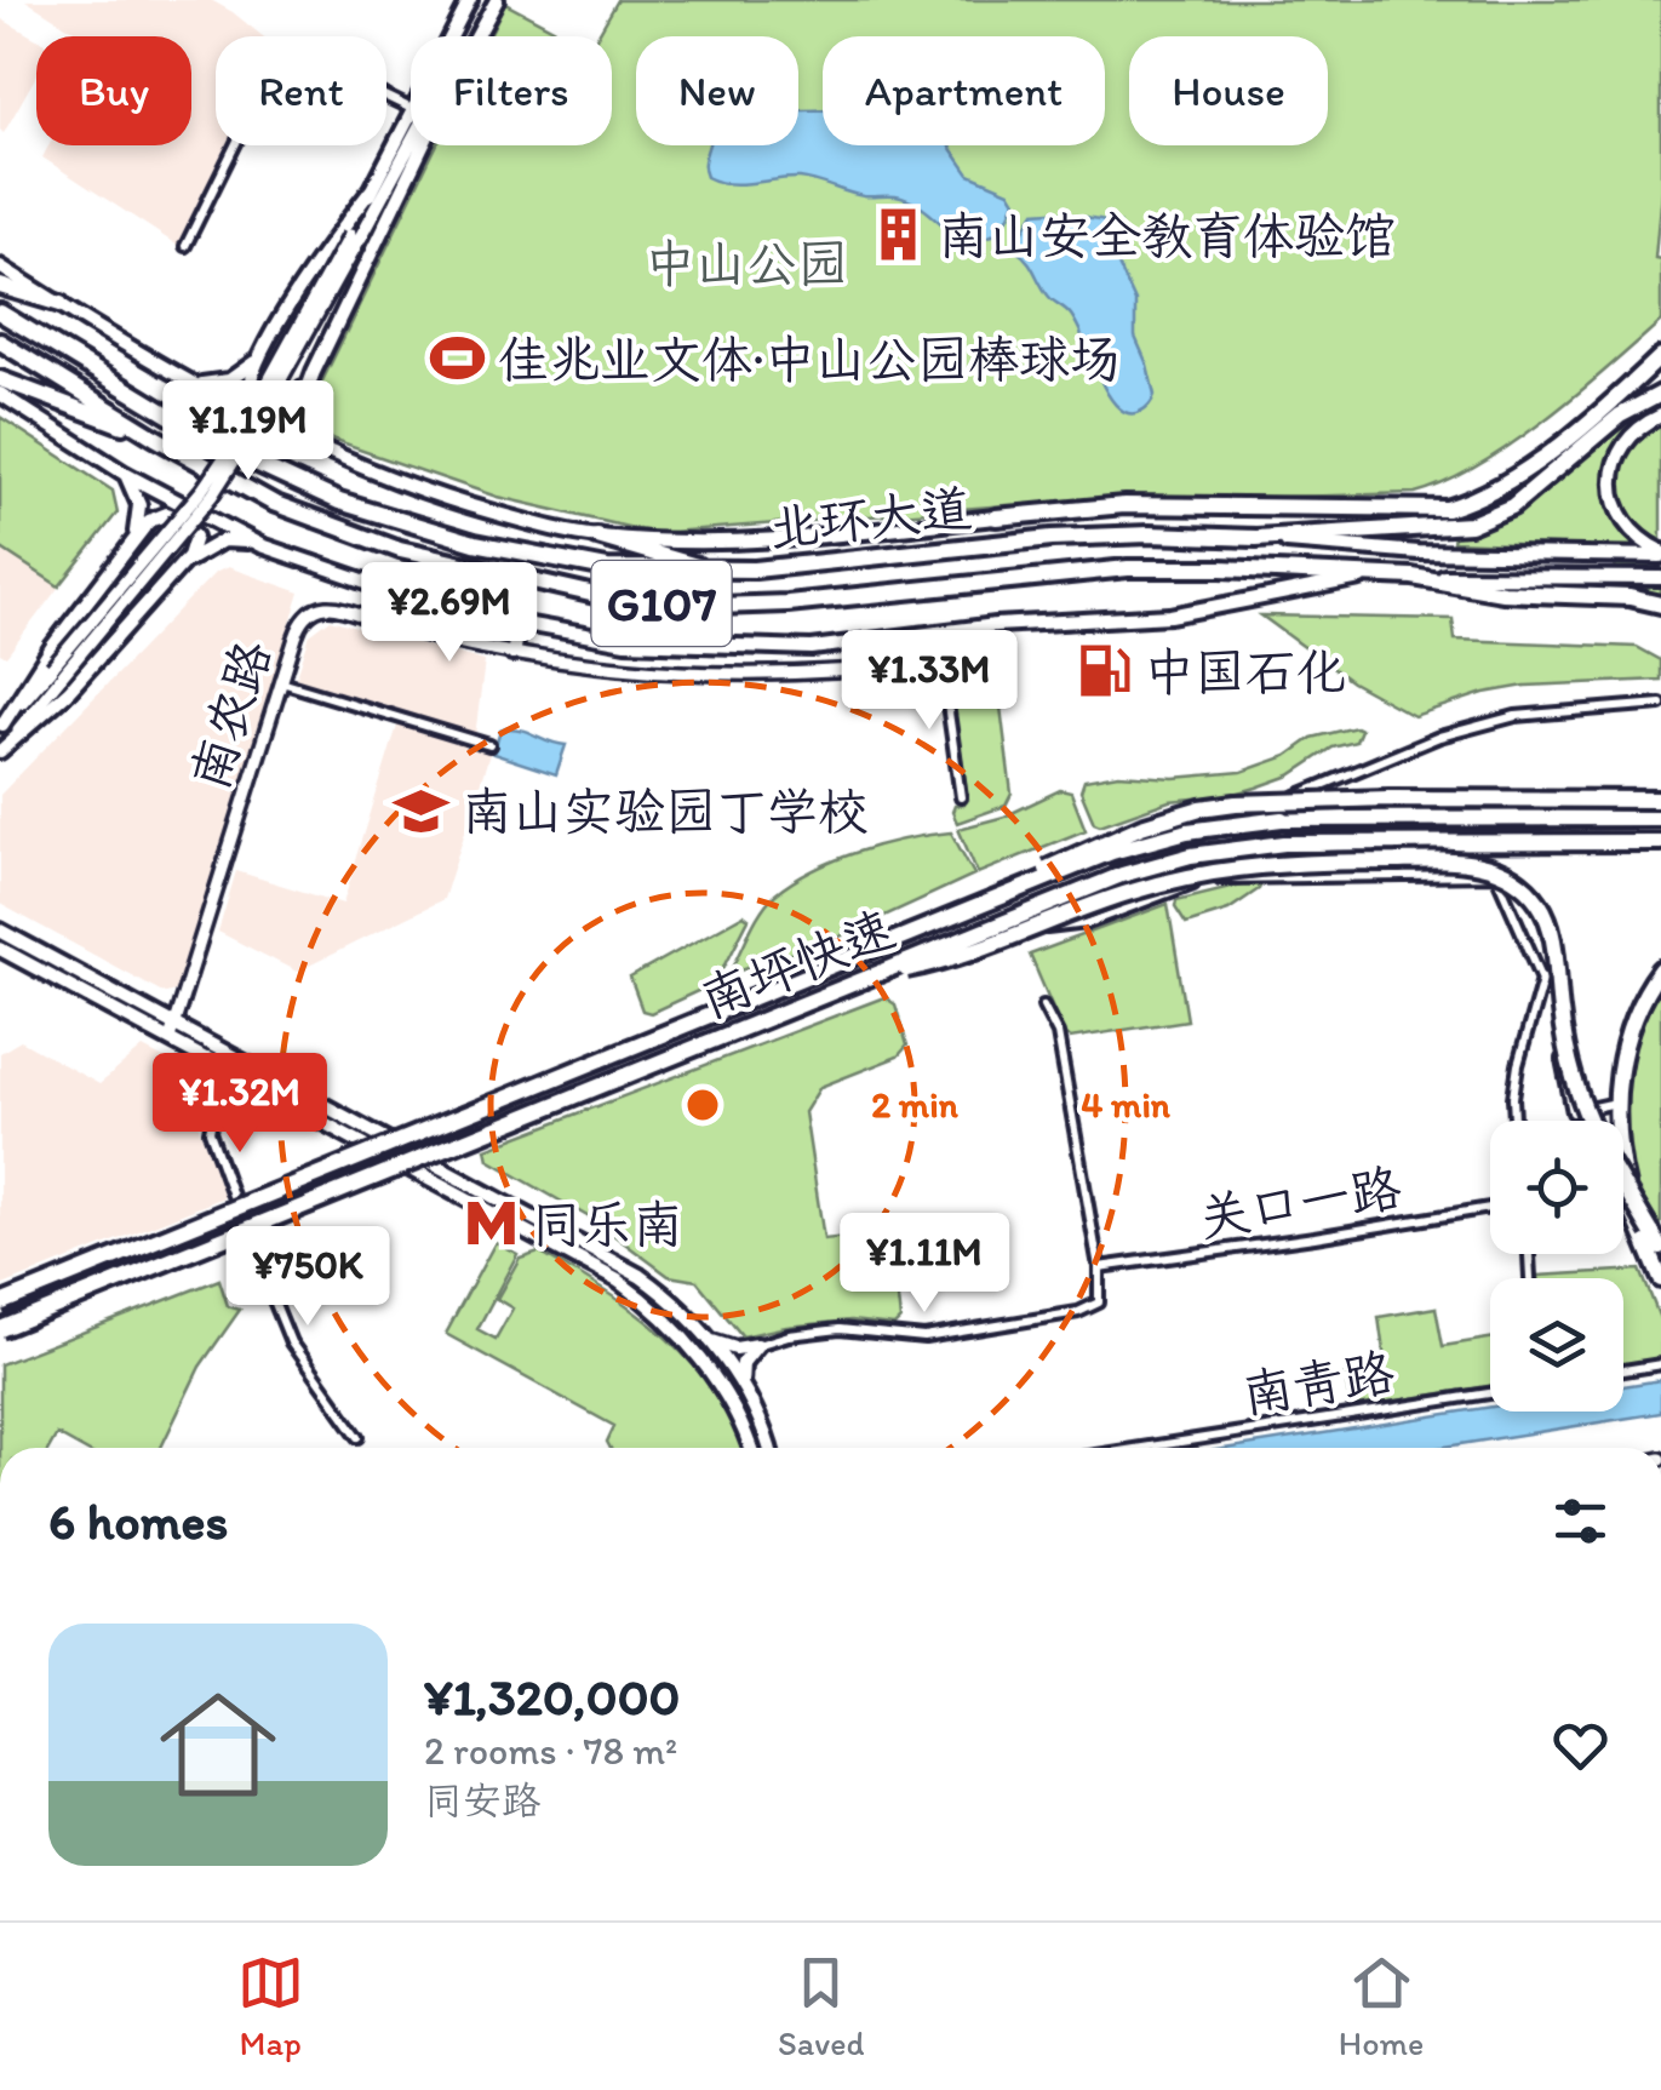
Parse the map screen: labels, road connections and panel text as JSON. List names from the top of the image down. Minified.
{"streets":{"highway":["北环大道","G107","南坪快速"],"street":["南农路","关口一路","南青路"]},"crossings":[["北环大道","G107"]],"parks":["中山公园"],"places":{"building":["南山安全教育体验馆"],"sports":["佳兆业文体·中山公园棒球场"],"fuel station":["中国石化"],"school or university":["南山实验园丁学校"],"metro station":["同乐南"]},"page":{"chip":["Buy","Rent","Filters","New","Apartment","House"],"price":["¥1.19M","¥2.69M","¥1.33M","¥1.32M","¥1.11M","¥750K"],"heading":"6 homes","list":[{"name":"¥1,320,000","note":"2 rooms · 78 m² · 同安路"}],"tabs":["Map","Saved","Home"]},"rings":["2 min","4 min"]}
